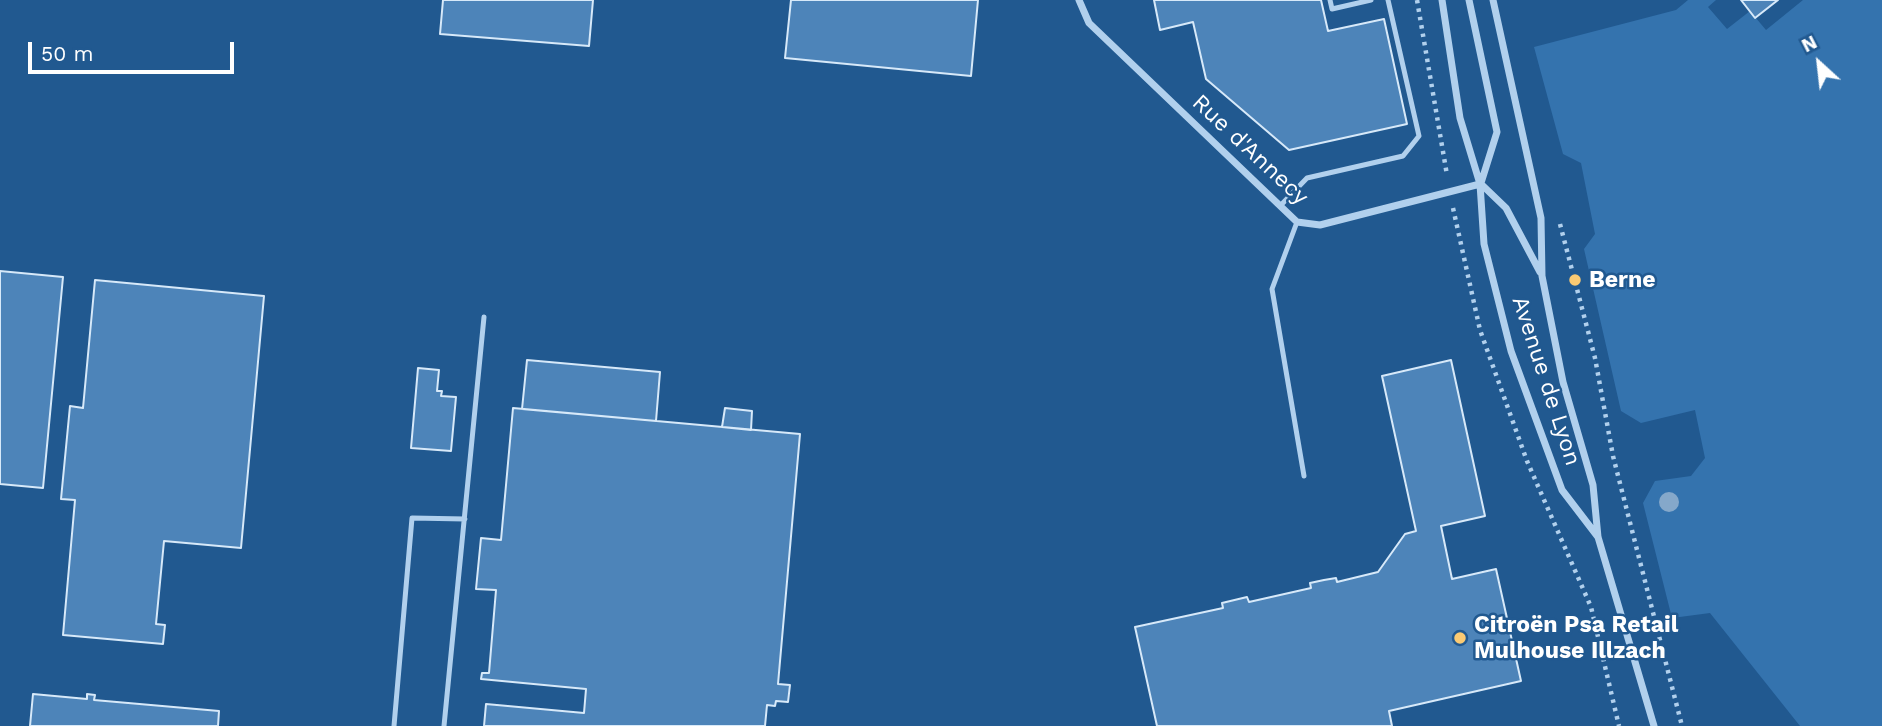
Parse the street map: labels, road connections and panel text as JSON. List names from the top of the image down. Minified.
{"streets":{"street":["Rue d'Annecy","Avenue de Lyon"]},"crossings":[["Rue d'Annecy","Avenue de Lyon"]],"places":["Berne","Citroën Psa Retail Mulhouse Illzach"],"scale_bar":"50 m","north":"top left"}
